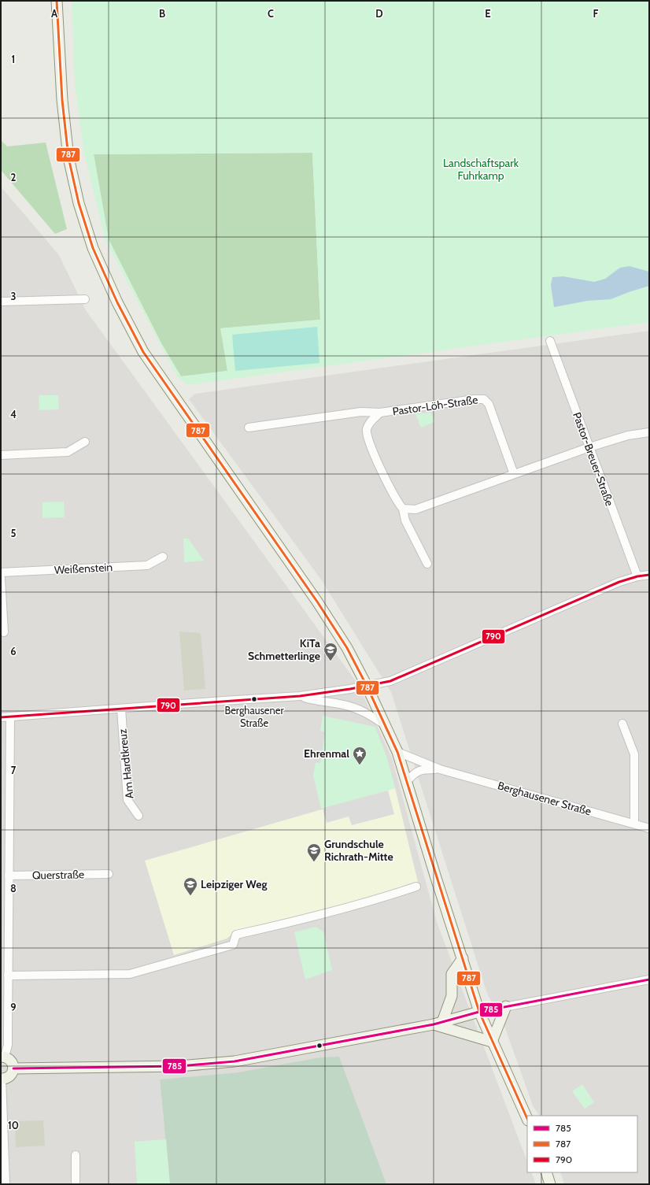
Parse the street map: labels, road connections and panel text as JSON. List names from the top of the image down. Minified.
{"streets":{"street":["Pastor-Löh-Straße","Pastor-Breuer-Straße","Weißenstein","Am Hardtkreuz","Berghausener Straße","Querstraße"]},"parks":["Landschaftspark Fuhrkamp"],"places":{"school or university":["KiTa Schmetterlinge","Grundschule Richrath-Mitte","Leipziger Weg"],"other":["Berghausener Straße"],"place":["Ehrenmal"]},"lines":["transit line 787","transit line 790","transit line 785"],"legend":["785","787","790"],"grid":{"columns":["A","B","C","D","E","F"],"rows":["1","2","3","4","5","6","7","8","9","10"]}}
